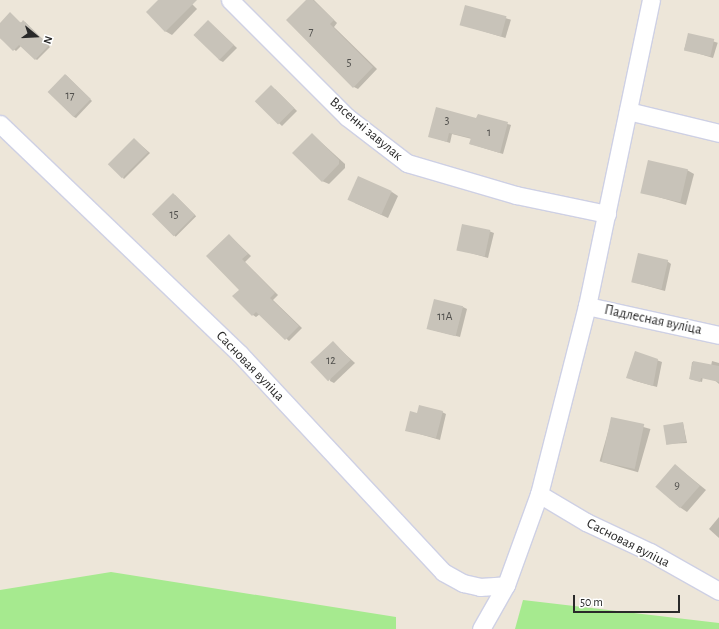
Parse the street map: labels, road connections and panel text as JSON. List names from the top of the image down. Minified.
{"streets":{"street":["Вясенні завулак","Падлесная вуліца","Сасновая вуліца"]},"house_numbers":["7","5","17","3","1","15","11А","12","9"],"scale_bar":"50 m","north":"right"}
